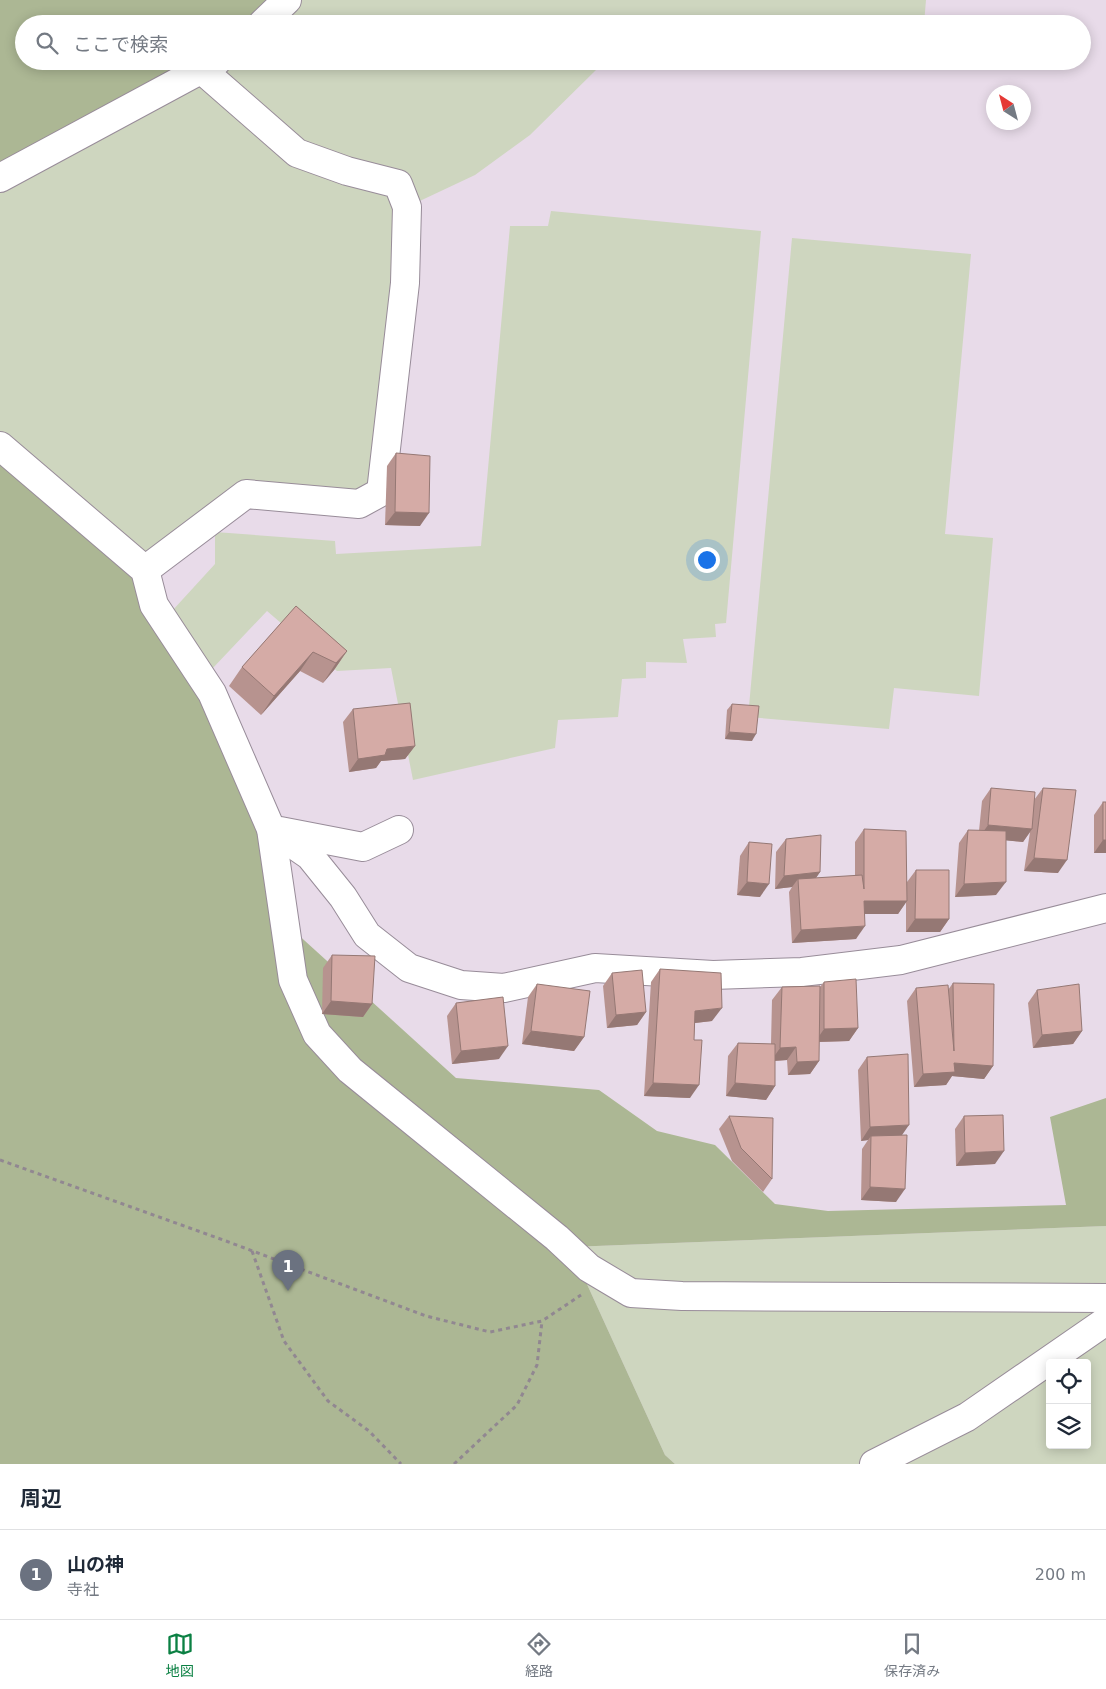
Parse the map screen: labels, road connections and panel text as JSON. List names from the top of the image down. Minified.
{"north":"top left","page":{"search":"ここで検索","pins":"1","heading":"周辺","list":[{"mark":"1","name":"山の神","note":"寺社","value":"200 m"}],"nav":["地図","経路","保存済み"]}}
